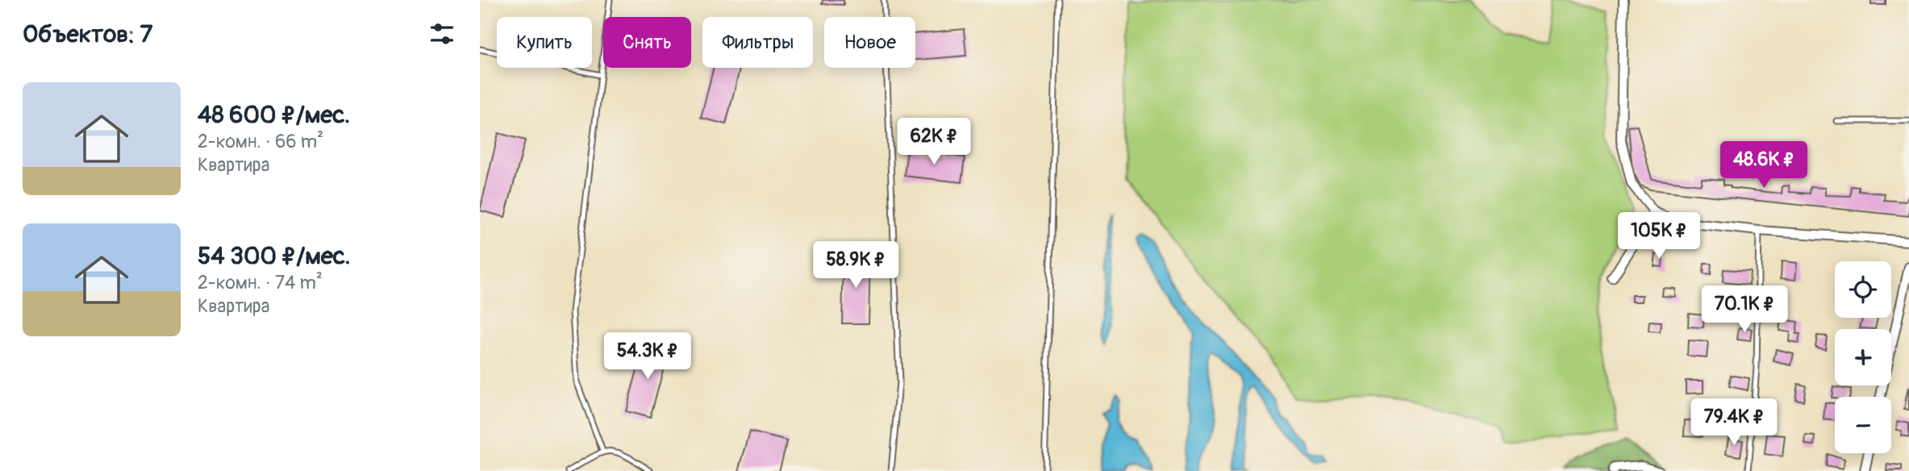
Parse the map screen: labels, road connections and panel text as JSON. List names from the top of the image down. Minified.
{"page":{"heading":"Объектов: 7","chip":["Купить","Снять","Фильтры","Новое"],"list":[{"name":"48 600 ₽/мес.","note":"2-комн. · 66 m² · Квартира"},{"name":"54 300 ₽/мес.","note":"2-комн. · 74 m² · Квартира"}],"price":["62K ₽","48.6K ₽","105K ₽","58.9K ₽","70.1K ₽","54.3K ₽","79.4K ₽"],"map_buttons":["+","−"]}}
